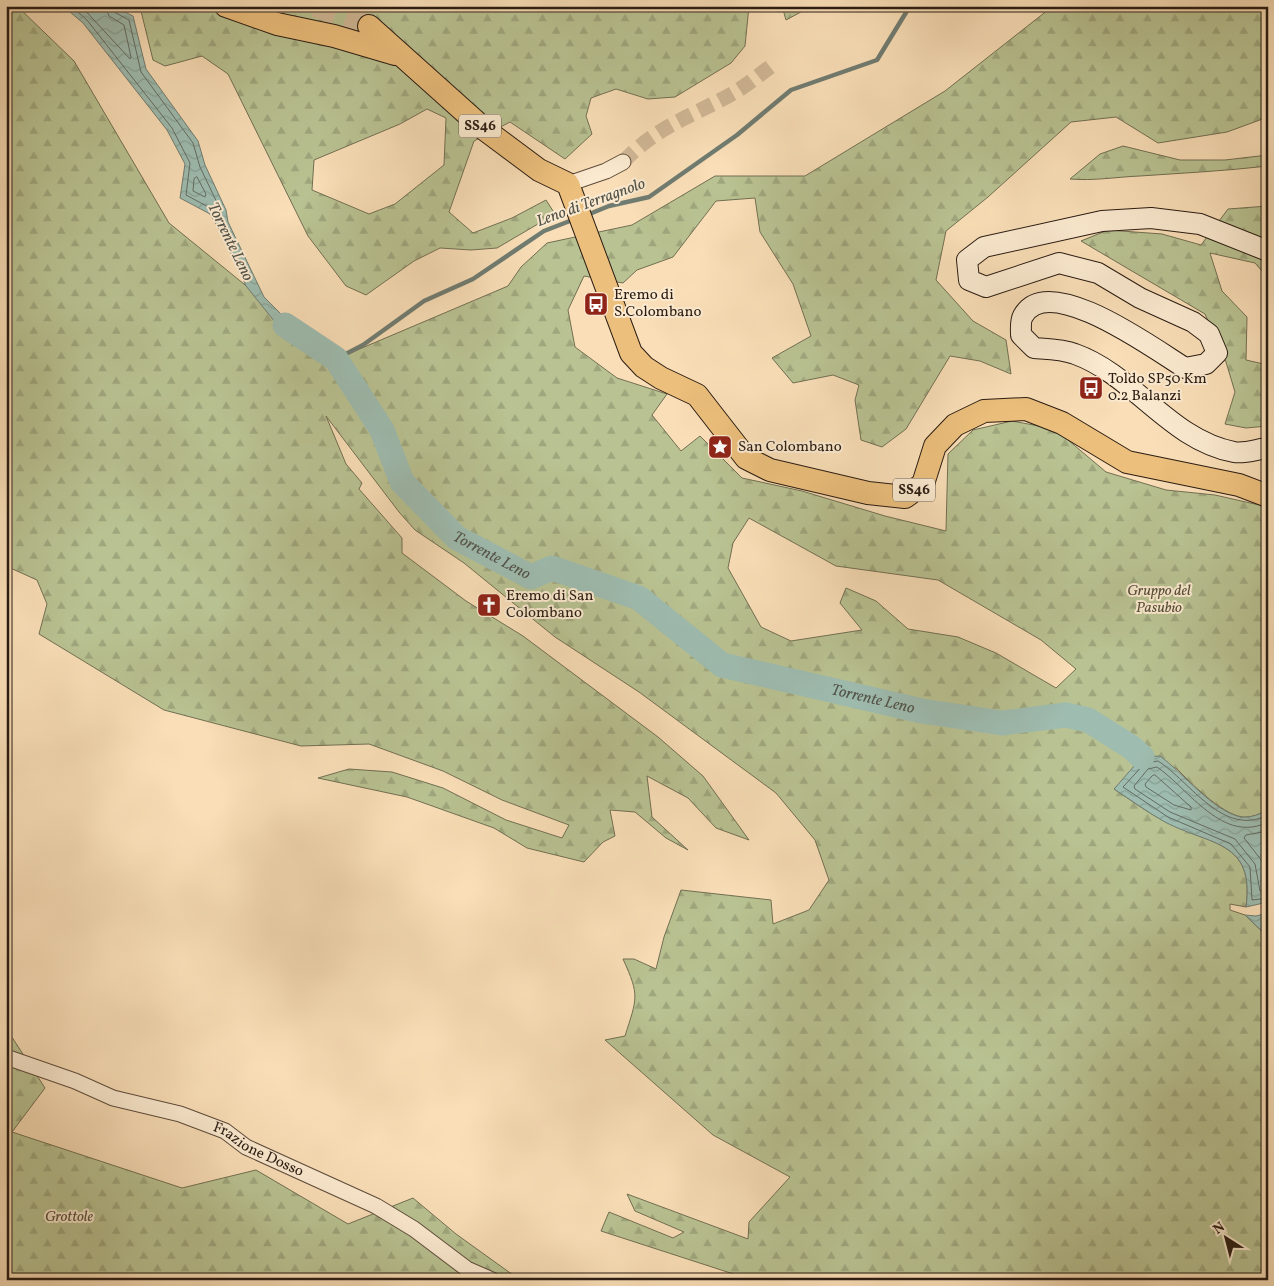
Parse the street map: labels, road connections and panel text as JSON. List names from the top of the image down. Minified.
{"streets":{"main road":["SS46"],"street":["Frazione Dosso"]},"water":["Leno di Terragnolo","Torrente Leno"],"parks":["Gruppo del Pasubio","Grottole"],"places":{"bus stop":["Eremo di S.Colombano","Toldo SP50 Km 0.2 Balanzi"],"place":["San Colombano"],"church":["Eremo di San Colombano"]},"north":"top left"}
